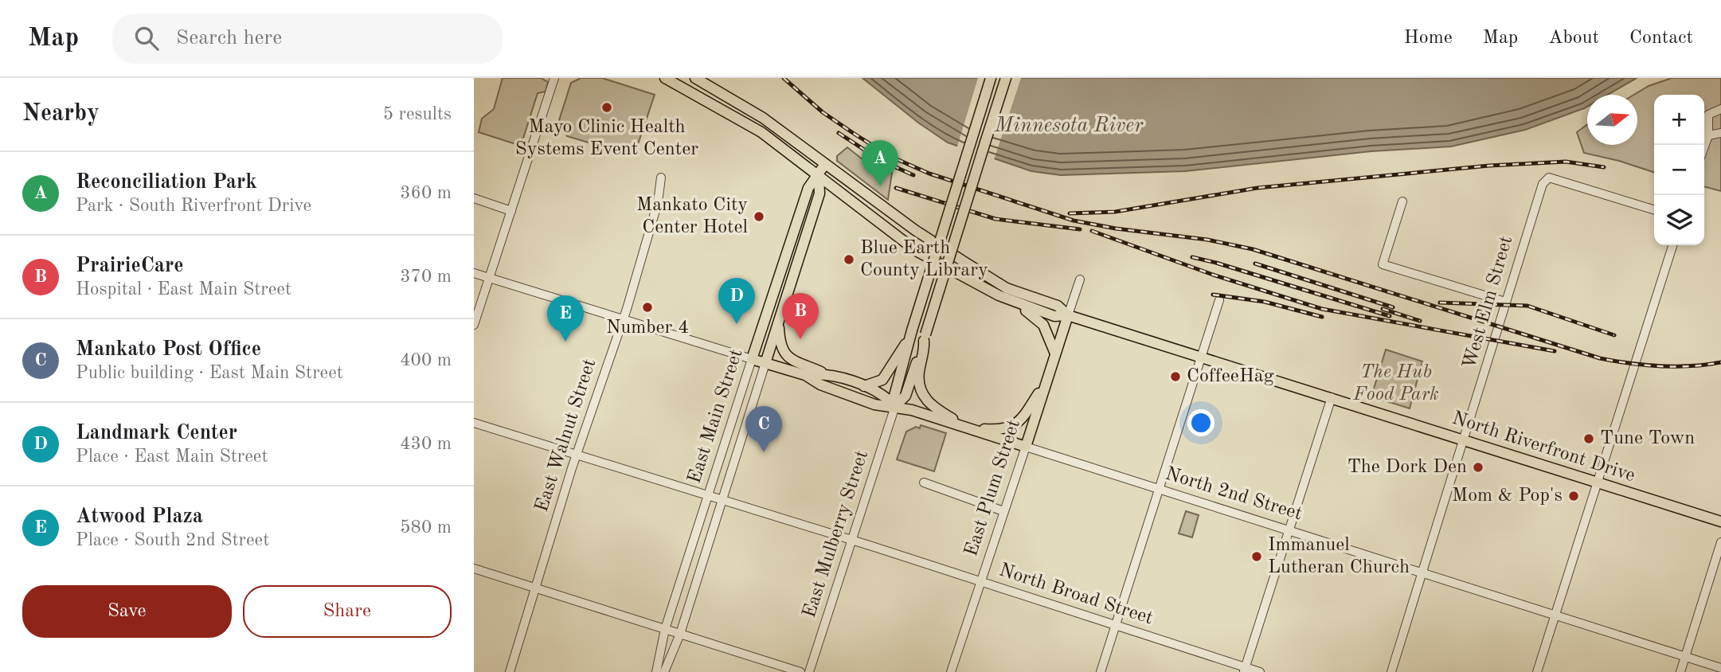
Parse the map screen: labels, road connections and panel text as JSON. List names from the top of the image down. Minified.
{"streets":{"main road":["East Main Street","North Riverfront Drive","East Plum Street","North 2nd Street"],"street":["West Elm Street","East Walnut Street","East Mulberry Street","North Broad Street"]},"crossings":[["West Elm Street","North Riverfront Drive"],["West Elm Street","North 2nd Street"],["East Main Street","North 2nd Street"],["East Main Street","North Broad Street"],["East Walnut Street","North Broad Street"],["North Riverfront Drive","East Plum Street"],["East Plum Street","North 2nd Street"],["East Plum Street","North Broad Street"],["North 2nd Street","East Mulberry Street"],["East Mulberry Street","North Broad Street"]],"water":["Minnesota River"],"parks":["The Hub Food Park"],"places":["Mayo Clinic Health Systems Event Center","Mankato City Center Hotel","Blue Earth County Library","Number 4","CoffeeHag","Tune Town","The Dork Den","Mom & Pop's","Immanuel Lutheran Church"],"north":"right","page":{"header":"Map","search":"Search here","nav":["Home","Map","About","Contact"],"heading":["Nearby","5 results"],"map_buttons":["+","−"],"pins":["A","D","B","E","C"],"list":[{"mark":"A","name":"Reconciliation Park","note":"Park · South Riverfront Drive","value":"360 m"},{"mark":"B","name":"PrairieCare","note":"Hospital · East Main Street","value":"370 m"},{"mark":"C","name":"Mankato Post Office","note":"Public building · East Main Street","value":"400 m"},{"mark":"D","name":"Landmark Center","note":"Place · East Main Street","value":"430 m"},{"mark":"E","name":"Atwood Plaza","note":"Place · South 2nd Street","value":"580 m"}],"buttons":["Save","Share"]}}
